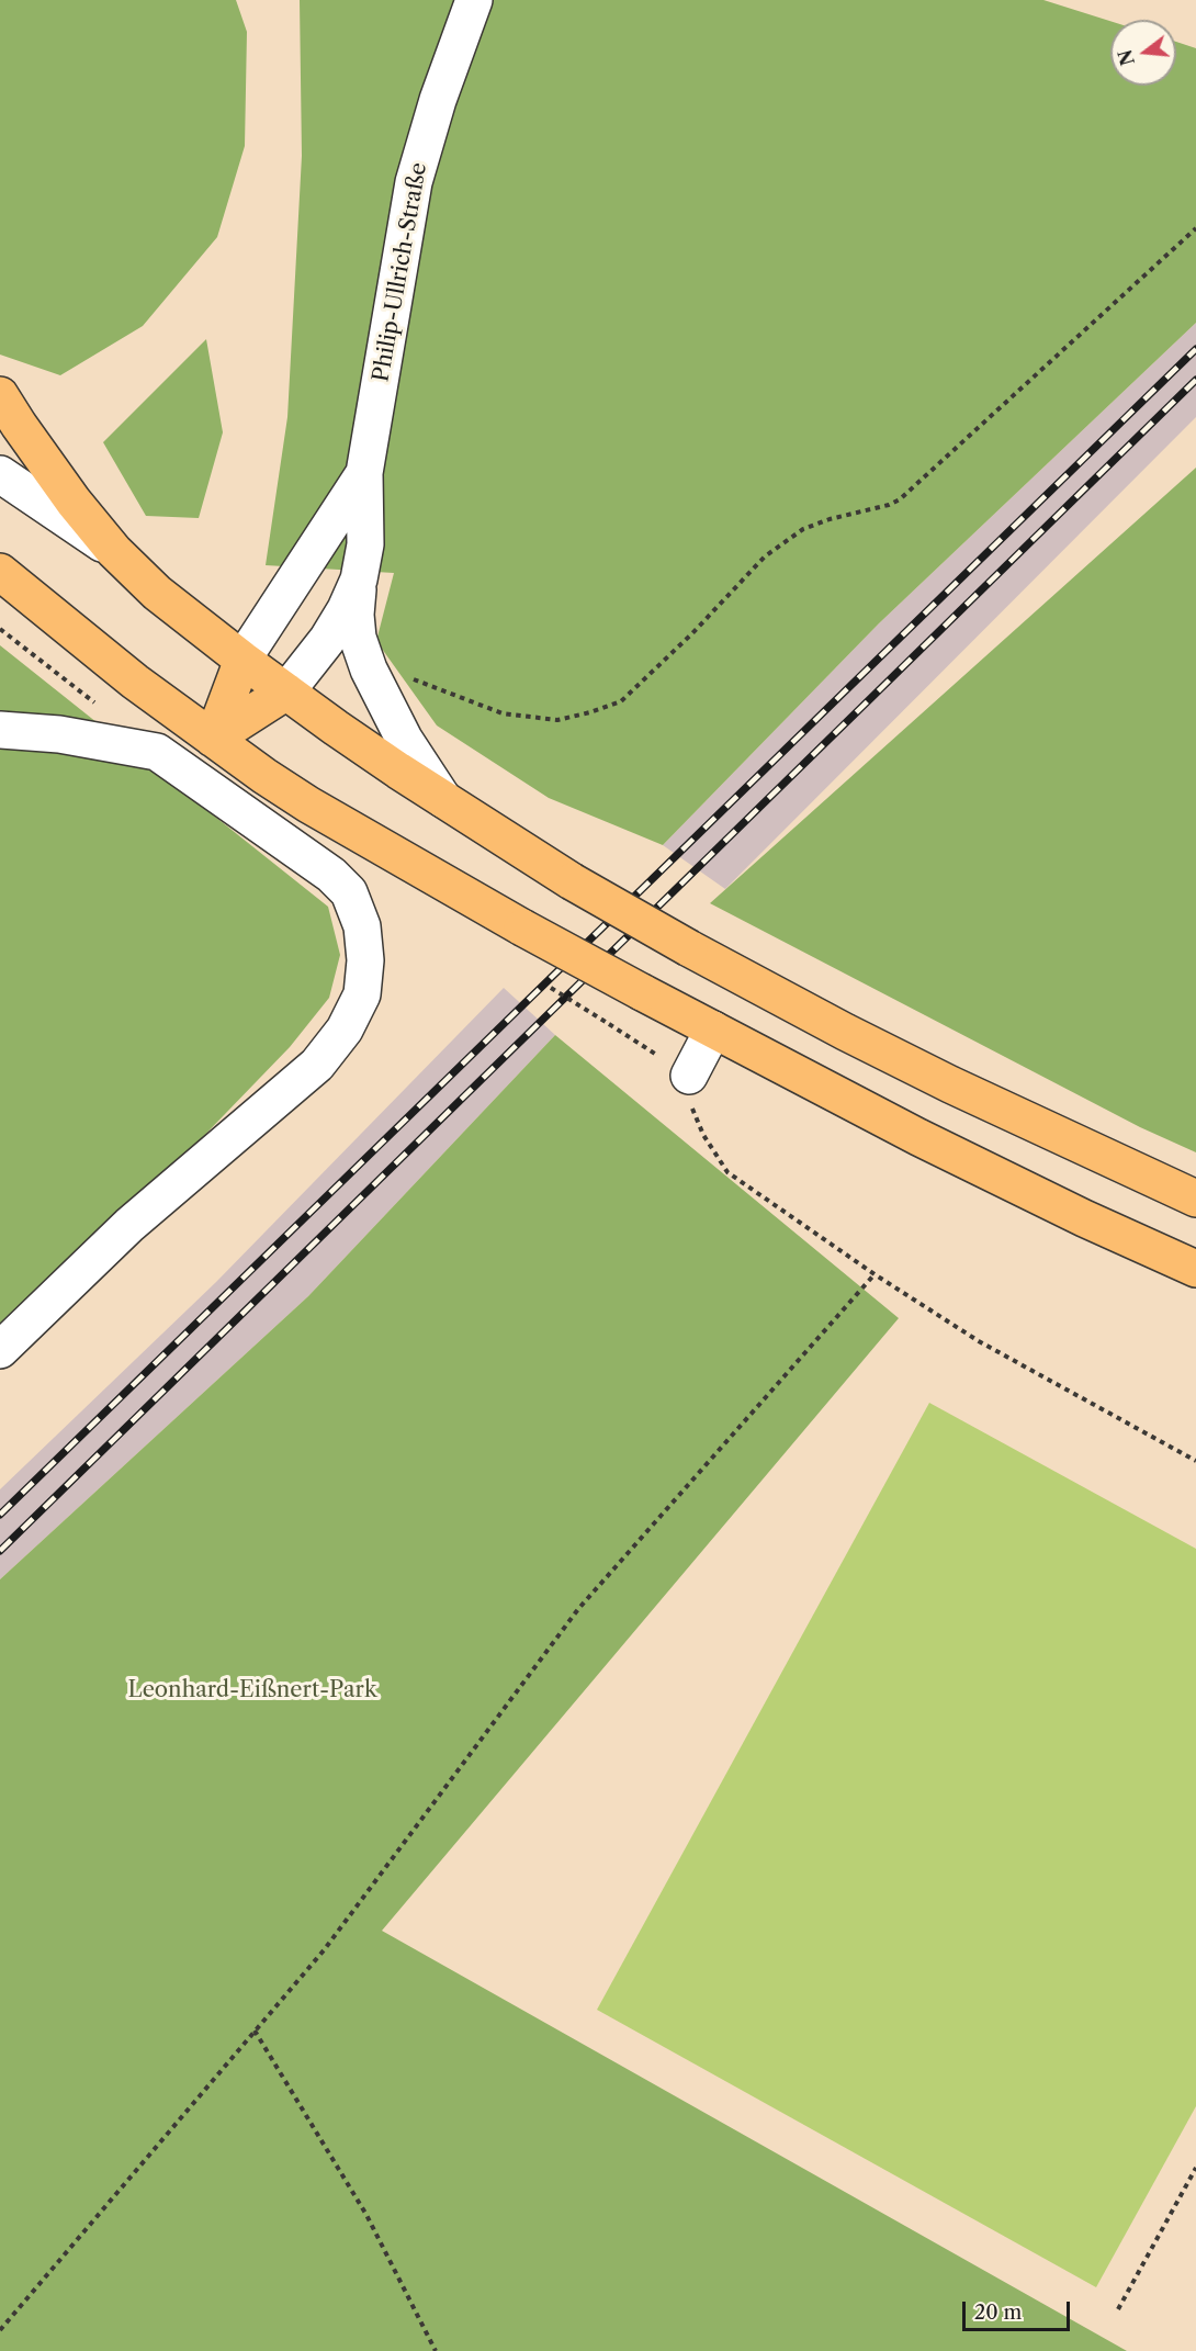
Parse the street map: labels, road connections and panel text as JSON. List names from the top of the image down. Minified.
{"streets":{"street":["Philip-Ullrich-Straße"]},"parks":["Leonhard-Eißnert-Park"],"scale_bar":"20 m","north":"left"}
